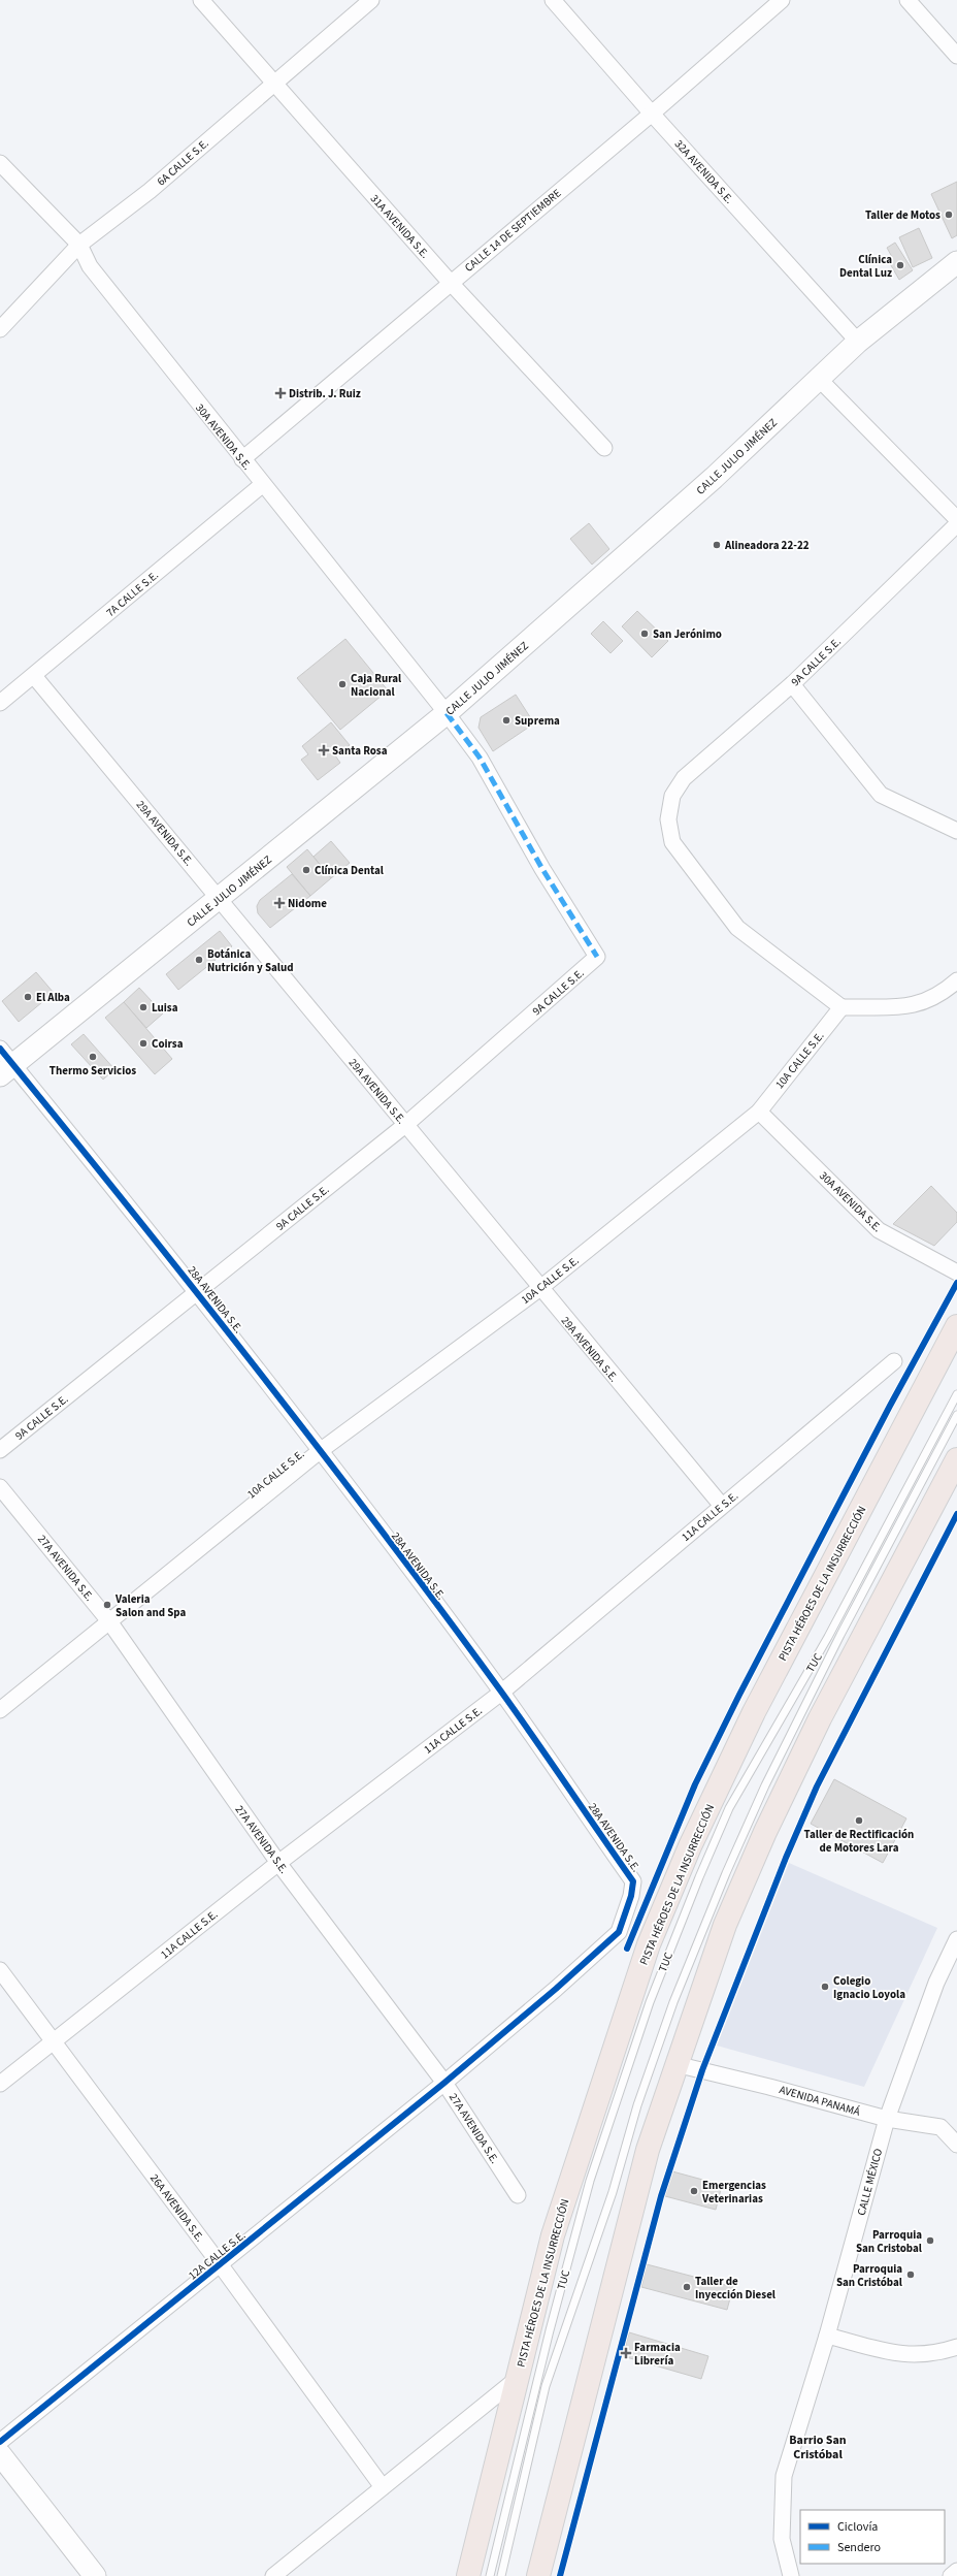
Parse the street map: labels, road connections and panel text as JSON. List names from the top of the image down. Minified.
{"streets":{"main road":["CALLE JULIO JIMÉNEZ","PISTA HÉROES DE LA INSURRECCIÓN"],"street":["6A CALLE S.E.","32A AVENIDA S.E.","31A AVENIDA S.E.","CALLE 14 DE SEPTIEMBRE","30A AVENIDA S.E.","7A CALLE S.E.","9A CALLE S.E.","29A AVENIDA S.E.","10A CALLE S.E.","28A AVENIDA S.E.","11A CALLE S.E.","27A AVENIDA S.E.","AVENIDA PANAMÁ","CALLE MÉXICO","26A AVENIDA S.E.","12A CALLE S.E."],"lane":["TUC"]},"crossings":[["6A CALLE S.E.","31A AVENIDA S.E."],["6A CALLE S.E.","30A AVENIDA S.E."],["32A AVENIDA S.E.","CALLE 14 DE SEPTIEMBRE"],["32A AVENIDA S.E.","CALLE JULIO JIMÉNEZ"],["31A AVENIDA S.E.","CALLE 14 DE SEPTIEMBRE"],["CALLE 14 DE SEPTIEMBRE","30A AVENIDA S.E."],["30A AVENIDA S.E.","CALLE JULIO JIMÉNEZ"],["30A AVENIDA S.E.","7A CALLE S.E."],["30A AVENIDA S.E.","9A CALLE S.E."],["30A AVENIDA S.E.","10A CALLE S.E."],["CALLE JULIO JIMÉNEZ","29A AVENIDA S.E."],["CALLE JULIO JIMÉNEZ","28A AVENIDA S.E."],["7A CALLE S.E.","29A AVENIDA S.E."],["9A CALLE S.E.","29A AVENIDA S.E."],["9A CALLE S.E.","10A CALLE S.E."],["9A CALLE S.E.","28A AVENIDA S.E."],["29A AVENIDA S.E.","10A CALLE S.E."],["29A AVENIDA S.E.","11A CALLE S.E."],["10A CALLE S.E.","28A AVENIDA S.E."],["10A CALLE S.E.","27A AVENIDA S.E."],["28A AVENIDA S.E.","11A CALLE S.E."],["28A AVENIDA S.E.","27A AVENIDA S.E."],["28A AVENIDA S.E.","12A CALLE S.E."],["11A CALLE S.E.","27A AVENIDA S.E."],["11A CALLE S.E.","26A AVENIDA S.E."],["27A AVENIDA S.E.","12A CALLE S.E."],["AVENIDA PANAMÁ","CALLE MÉXICO"],["26A AVENIDA S.E.","12A CALLE S.E."]],"districts":["Barrio San Cristóbal"],"places":{"other":["Taller de Motos","Clínica Dental Luz","Alineadora 22-22","San Jerónimo","Caja Rural Nacional","Suprema","Clínica Dental","Botánica Nutrición y Salud","El Alba","Luisa","Coirsa","Thermo Servicios","Valeria Salon and Spa","Taller de Rectificación de Motores Lara","Colegio Ignacio Loyola","Emergencias Veterinarias","Parroquia San Cristobal","Parroquia San Cristóbal","Taller de Inyección Diesel"],"health":["Distrib. J. Ruiz","Santa Rosa","Nidome","Farmacia Librería"]},"legend":["Ciclovía","Sendero"]}
